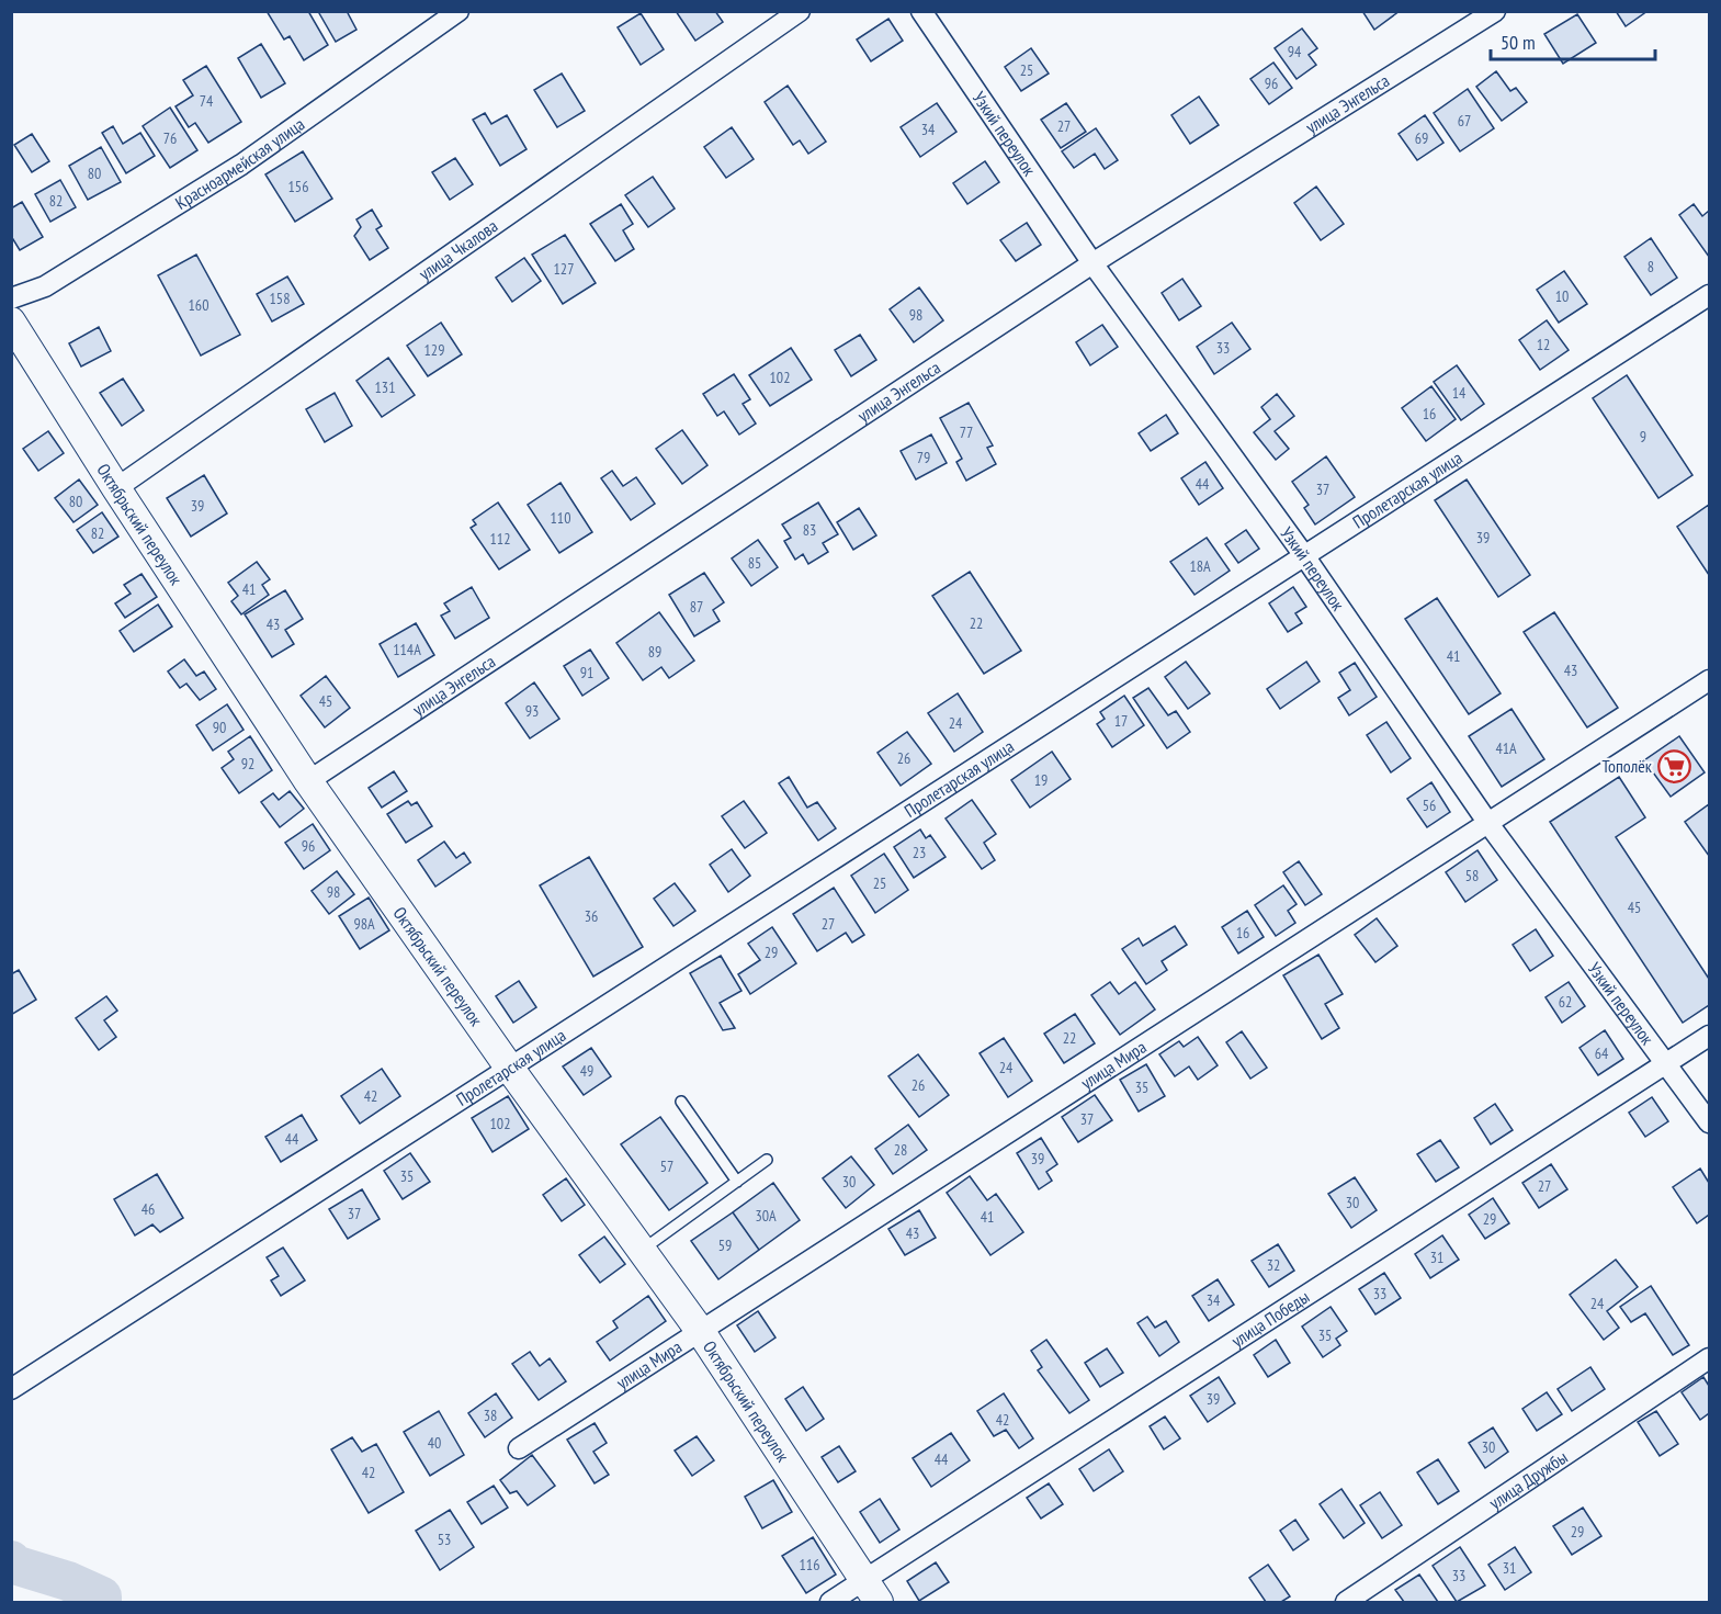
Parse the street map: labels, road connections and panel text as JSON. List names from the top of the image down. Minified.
{"streets":{"street":["улица Энгельса","Узкий переулок","Красноармейская улица","улица Чкалова","Пролетарская улица","Октябрьский переулок","улица Мира","улица Победы","улица Дружбы"]},"crossings":[["улица Энгельса","Узкий переулок"],["улица Энгельса","Октябрьский переулок"],["Узкий переулок","Пролетарская улица"],["Узкий переулок","улица Мира"],["Узкий переулок","улица Победы"],["улица Чкалова","Октябрьский переулок"],["Пролетарская улица","Октябрьский переулок"],["Октябрьский переулок","улица Мира"],["Октябрьский переулок","улица Победы"]],"places":{"supermarket":["Тополёк"]},"house_numbers":["94","25","96","74","67","27","34","76","69","80","156","82","8","127","10","158","160","98","12","33","129","102","131","14","16","77","9","79","44","37","80","39","110","83","82","39","112","85","18А","41","87","22","43","114А","89","41","43","91","45","93","17","24","90","41А","26","92","19","56","96","23","58","25","98","45","36","98А","27","16","29","62","22","64","24","49","26","35","42","37","102","44","28","39","57","35","30","27","30","46","37","30А","41","29","43","59","31","32","33","34","24","35","39","38","42","40","30","44","42","29","53","116","31","33"],"scale_bar":"50 m"}
